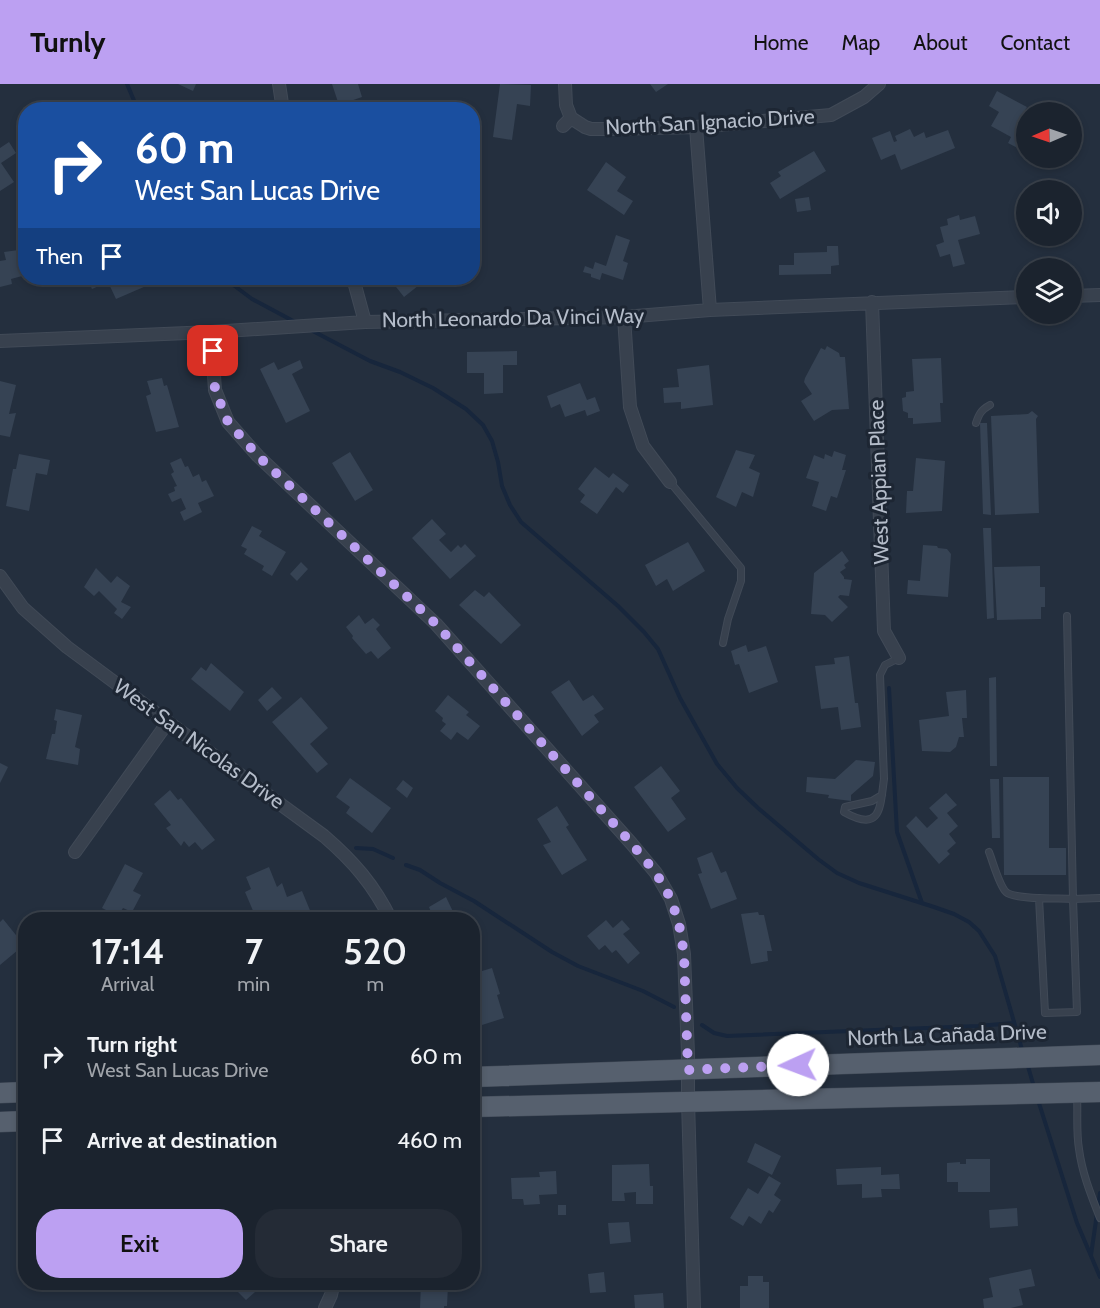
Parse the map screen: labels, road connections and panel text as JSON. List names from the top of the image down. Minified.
{"streets":{"main road":["North La Cañada Drive"],"street":["North San Ignacio Drive","North Leonardo Da Vinci Way","West Appian Place","West San Nicolas Drive"]},"crossings":[["North Leonardo Da Vinci Way","West Appian Place"]],"north":"left","page":{"header":"Turnly","nav":["Home","Map","About","Contact"],"turn":["60 m","West San Lucas Drive"],"then":"Then","eta":["17:14","Arrival","7","min","520","m"],"list":[{"name":"Turn right","note":"West San Lucas Drive","value":"60 m"},{"name":"Arrive at destination","value":"460 m"}],"buttons":["Exit","Share"]}}
